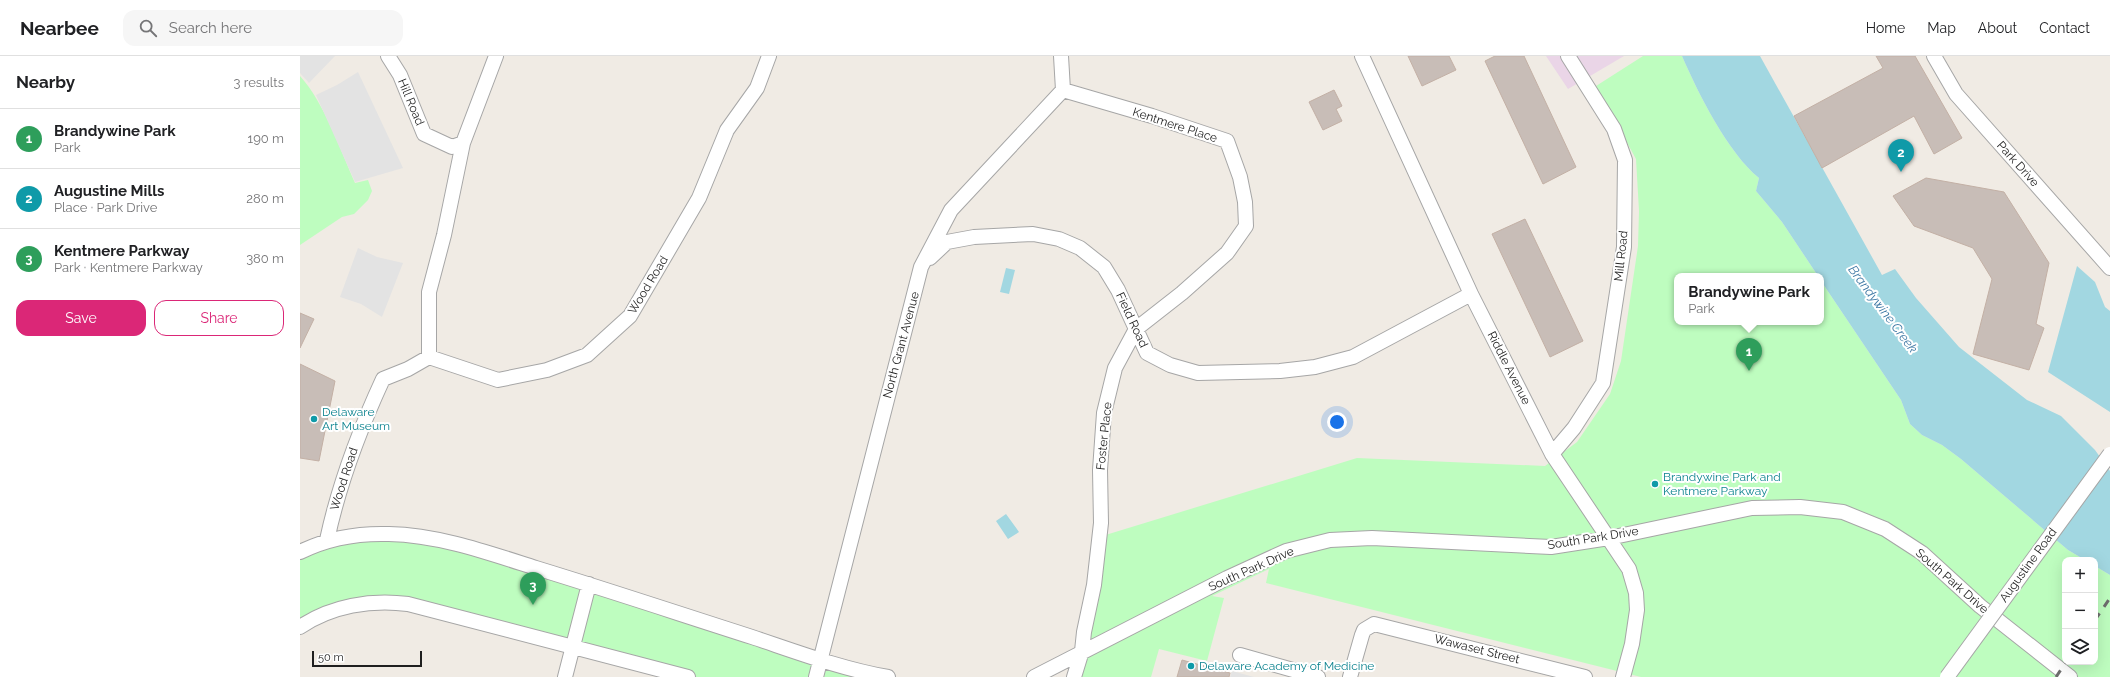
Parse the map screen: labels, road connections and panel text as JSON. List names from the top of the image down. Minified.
{"streets":{"street":["Hill Road","Kentmere Place","Park Drive","Mill Road","Wood Road","Field Road","North Grant Avenue","Riddle Avenue","Foster Place","South Park Drive","Augustine Road","Wawaset Street"]},"crossings":[["Kentmere Place","North Grant Avenue"],["Kentmere Place","Foster Place"],["Mill Road","Riddle Avenue"],["Field Road","North Grant Avenue"],["Field Road","Riddle Avenue"],["Field Road","Foster Place"],["Riddle Avenue","South Park Drive"],["Foster Place","South Park Drive"]],"water":["Brandywine Creek"],"places":["Delaware Art Museum","Brandywine Park and Kentmere Parkway","Delaware Academy of Medicine"],"scale_bar":"50 m","page":{"header":"Nearbee","search":"Search here","nav":["Home","Map","About","Contact"],"heading":["Nearby","3 results"],"list":[{"mark":"1","name":"Brandywine Park","note":"Park","value":"190 m"},{"mark":"2","name":"Augustine Mills","note":"Place · Park Drive","value":"280 m"},{"mark":"3","name":"Kentmere Parkway","note":"Park · Kentmere Parkway","value":"380 m"}],"pins":["2","1","3"],"popup":["Brandywine Park","Park"],"buttons":["Save","Share"],"map_buttons":["+","−"],"scale":"50 m"}}
